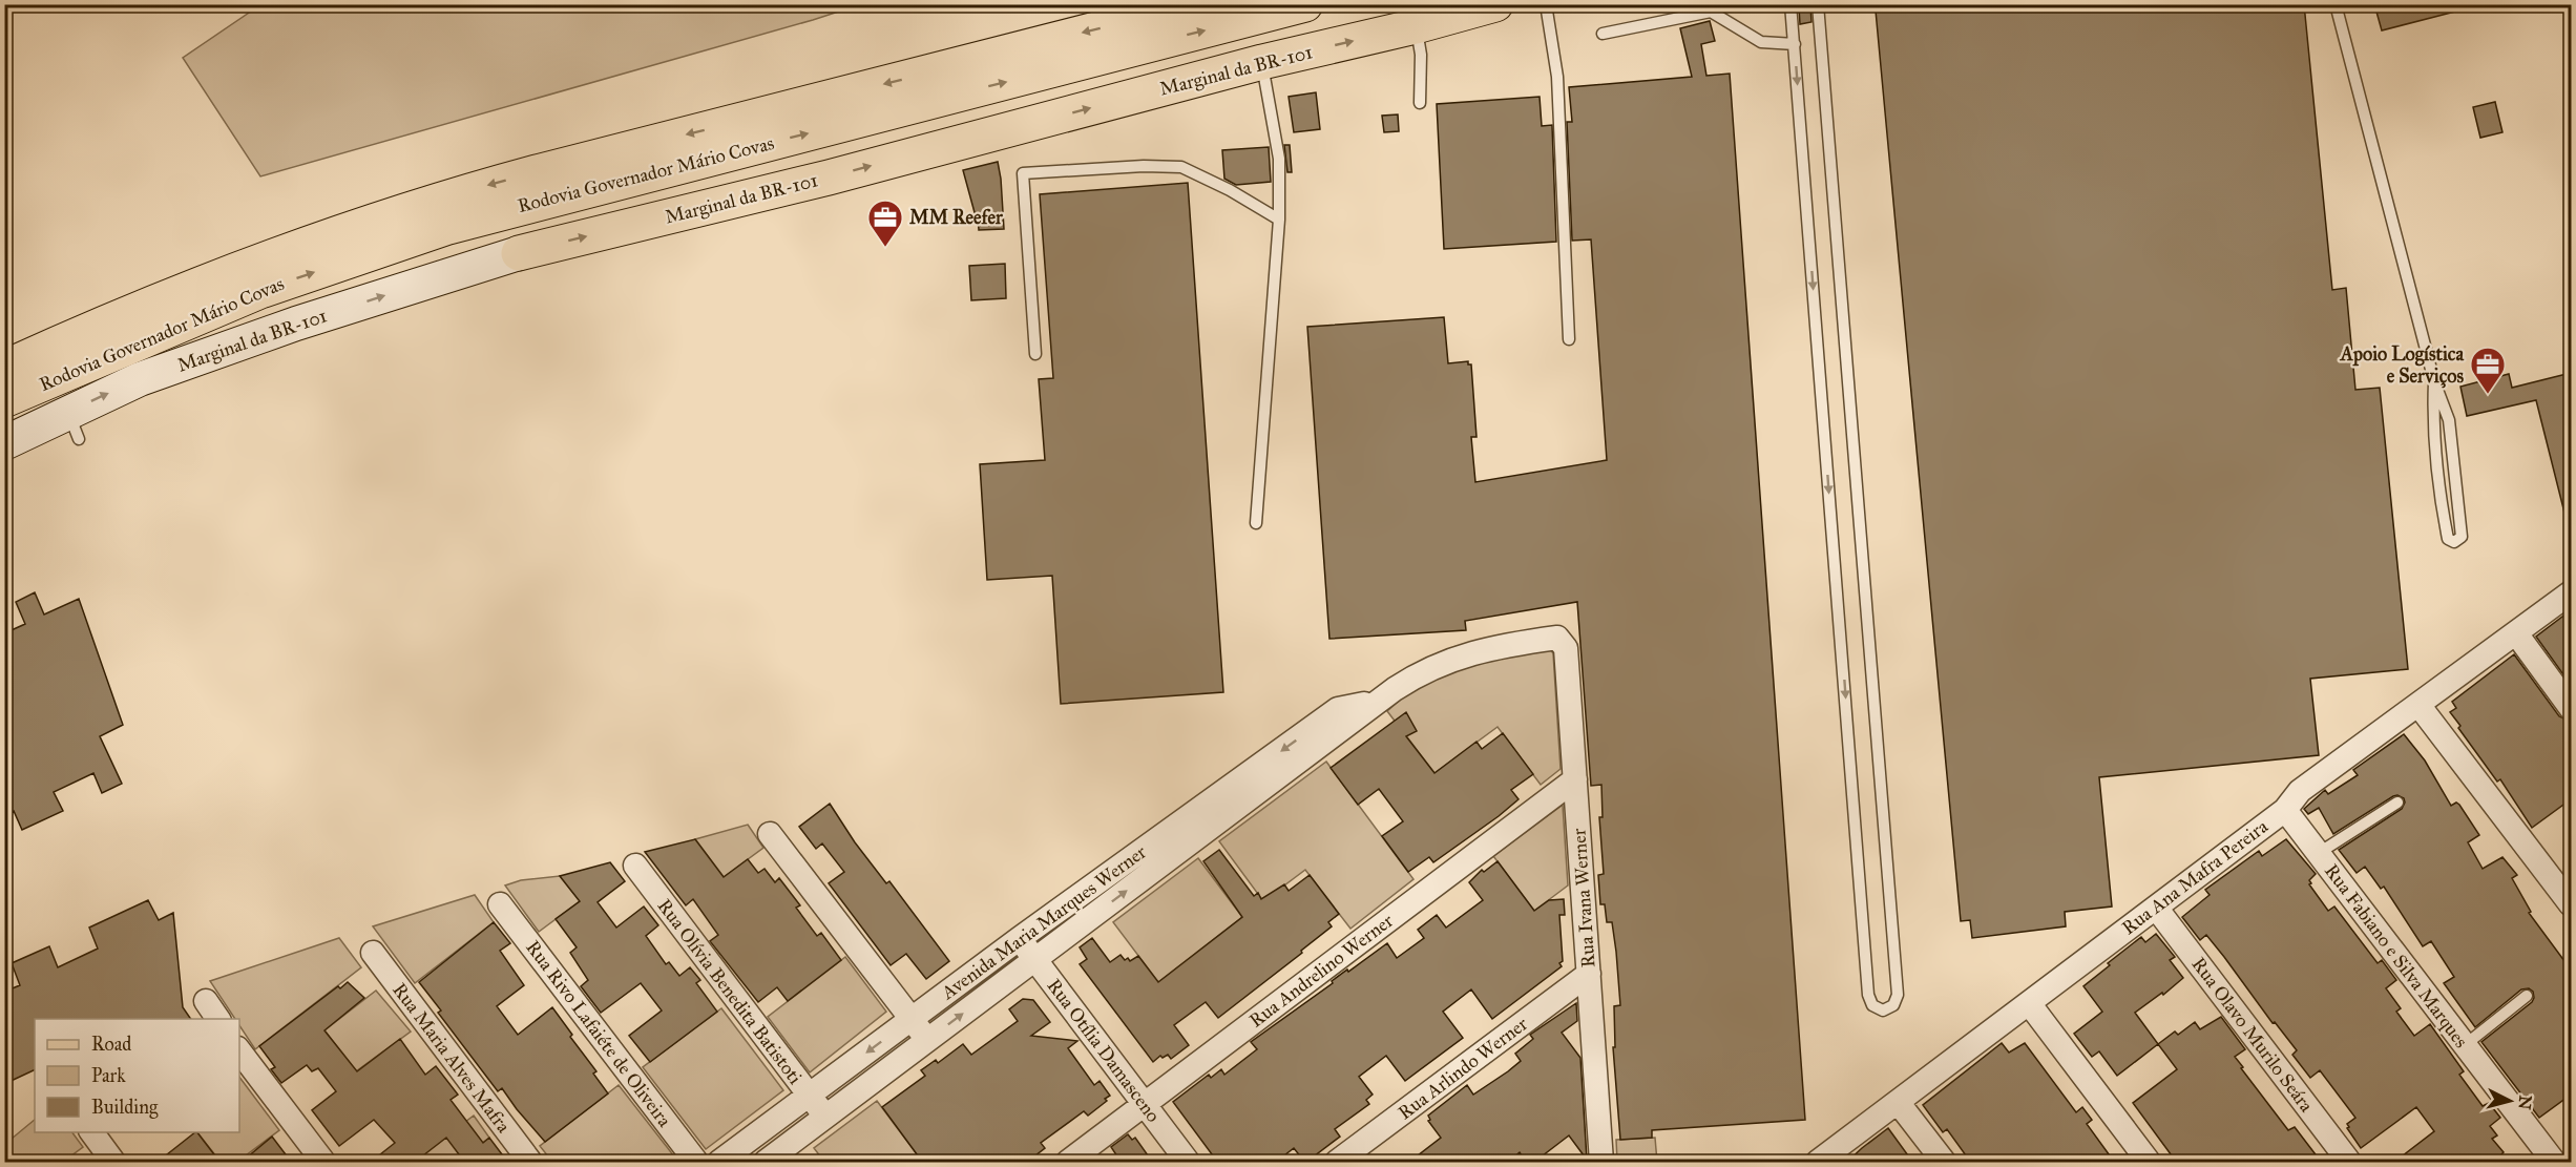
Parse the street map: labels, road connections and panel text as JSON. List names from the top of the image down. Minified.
{"streets":{"main road":["Marginal da BR-101","Rodovia Governador Mário Covas"],"street":["Rua Ana Mafra Pereira","Rua Ivana Werner","Avenida Maria Marques Werner","Rua Fabiano e Silva Marques","Rua Andrelino Werner","Rua Olívia Benedita Batistoti","Rua Rivo Lafaiéte de Oliveira","Rua Olavo Murilo Seára","Rua Otília Damasceno","Rua Maria Alves Mafra","Rua Arlindo Werner"]},"crossings":[["Rua Ana Mafra Pereira","Rua Fabiano e Silva Marques"],["Rua Ana Mafra Pereira","Rua Olavo Murilo Seára"],["Rua Ivana Werner","Avenida Maria Marques Werner"],["Rua Ivana Werner","Rua Andrelino Werner"],["Rua Ivana Werner","Rua Arlindo Werner"],["Avenida Maria Marques Werner","Rua Olívia Benedita Batistoti"],["Avenida Maria Marques Werner","Rua Otília Damasceno"],["Rua Andrelino Werner","Rua Otília Damasceno"]],"one_way":["Marginal da BR-101"],"places":{"office":["MM Reefer","Apoio Logística e Serviços"]},"legend":["Road","Park","Building"],"north":"right"}
